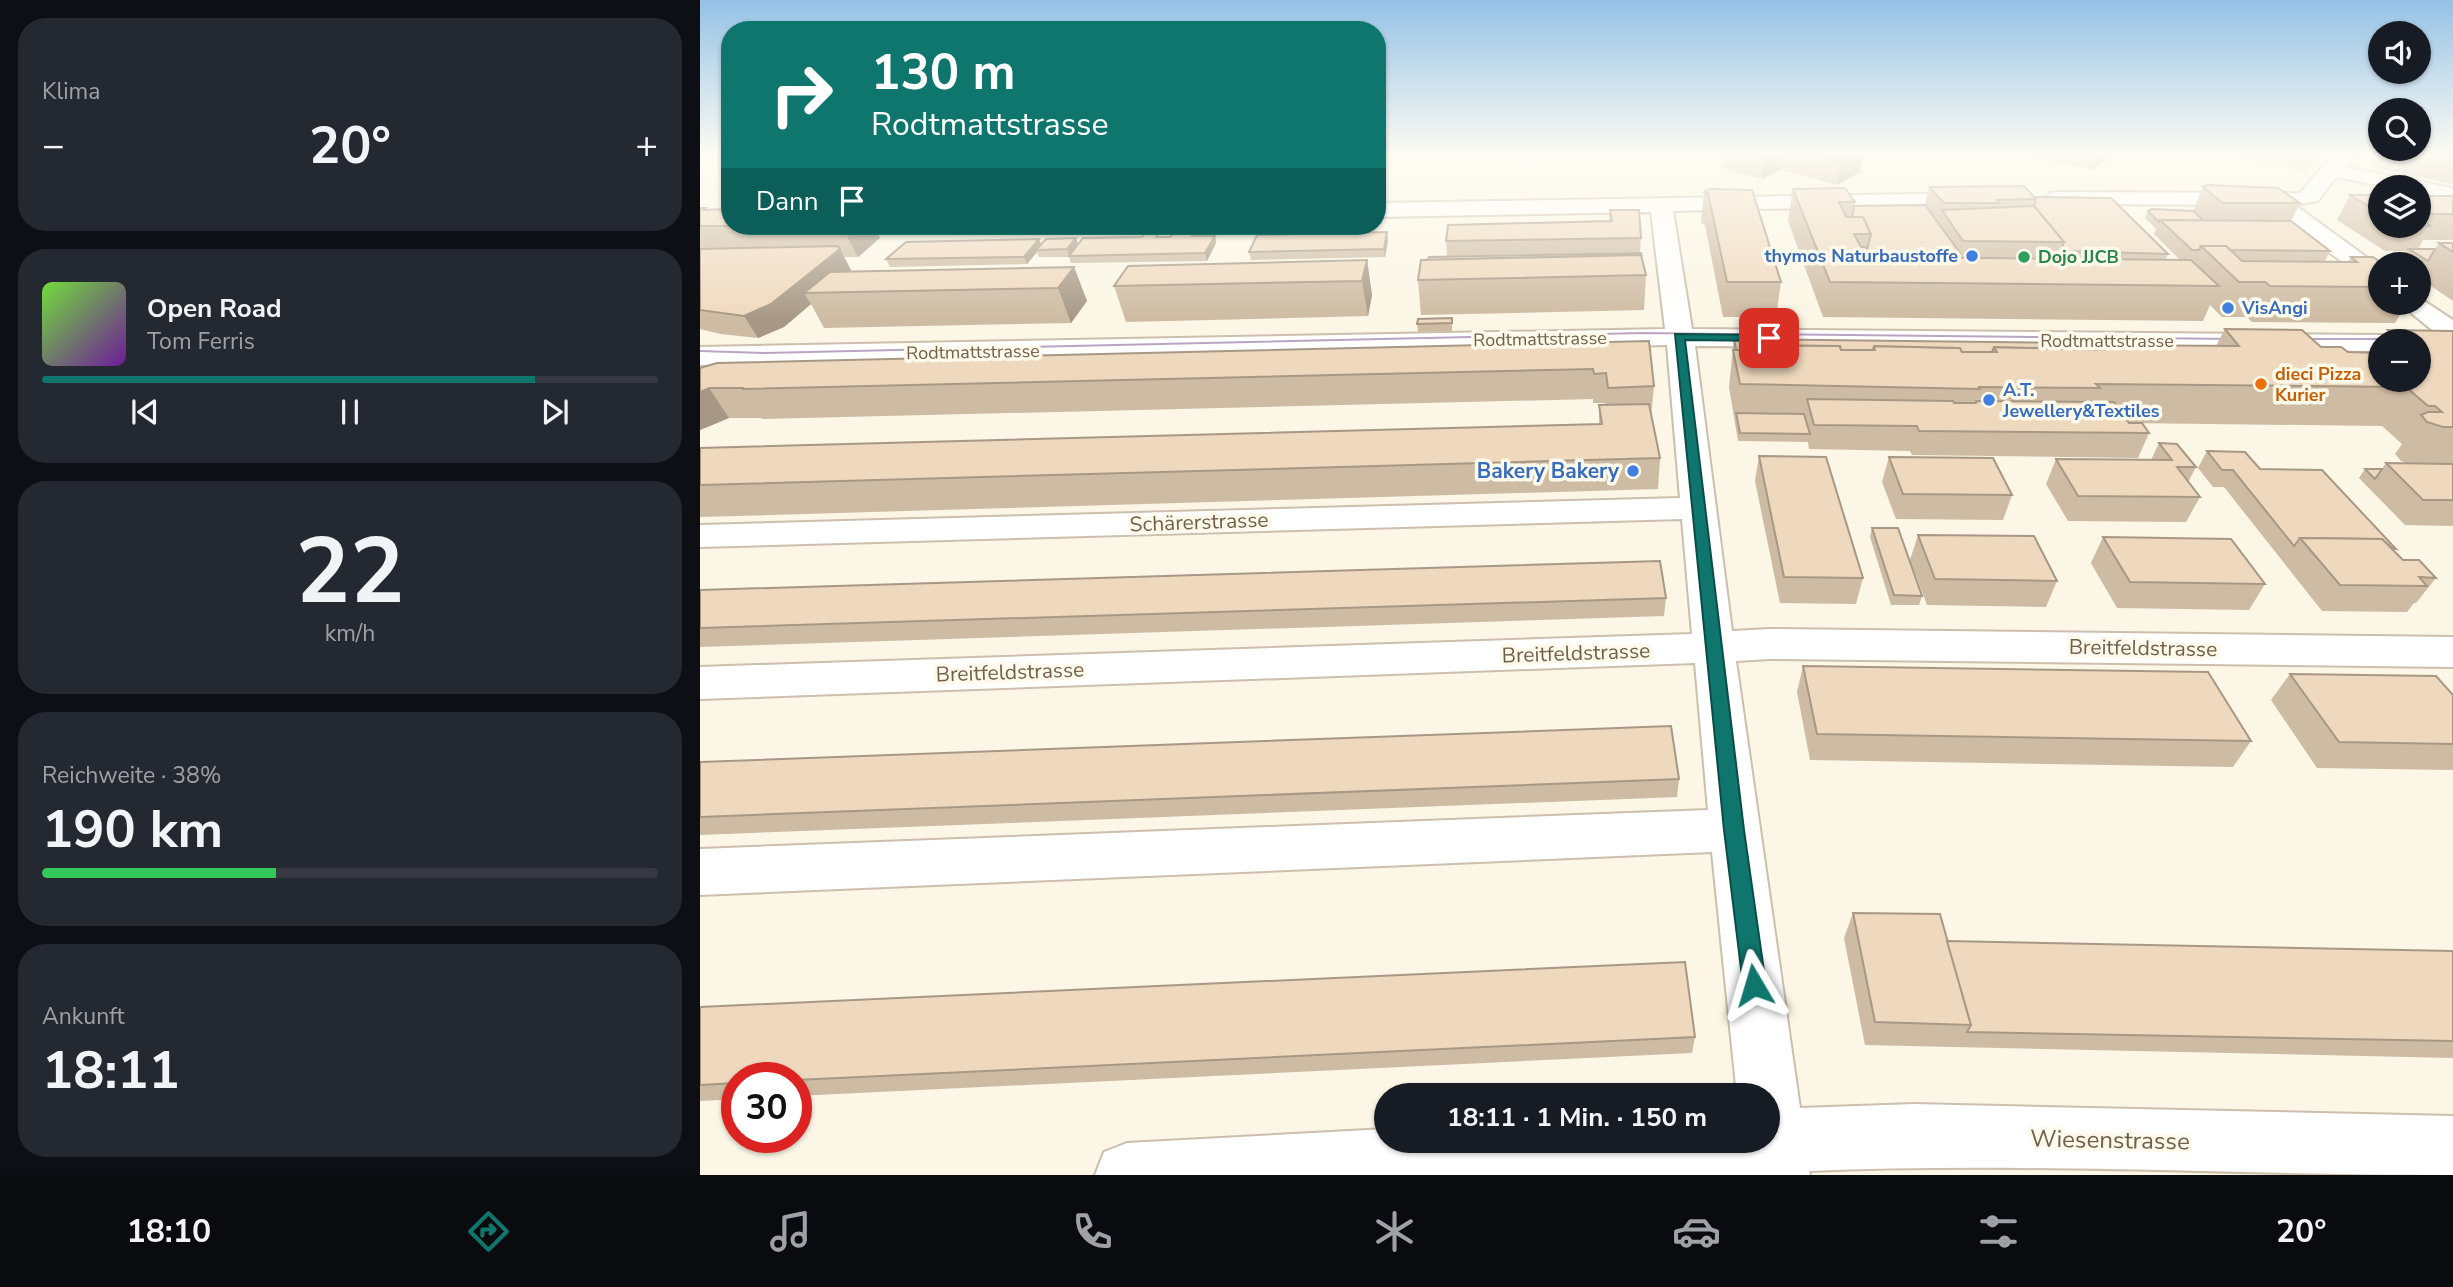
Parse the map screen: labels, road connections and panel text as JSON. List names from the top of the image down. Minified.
{"streets":{"street":["Rodtmattstrasse","Schärerstrasse","Breitfeldstrasse","Wiesenstrasse"]},"places":["thymos Naturbaustoffe","Dojo JJCB","VisAngi","dieci Pizza Kurier","A.T. Jewellery&Textiles","Bakery Bakery"],"page":{"tile":["Klima",["22","km/h"],["Reichweite · 38%","190 km"],["Ankunft","18:11"]],"map_buttons":["+","−"],"turn":["130 m","Rodtmattstrasse"],"heat":["−","20°","+"],"then":"Dann","song":["Open Road","Tom Ferris"],"limit":"30","trip":"18:11 · 1 Min. · 150 m","tabs":["18:10","20°"]}}
